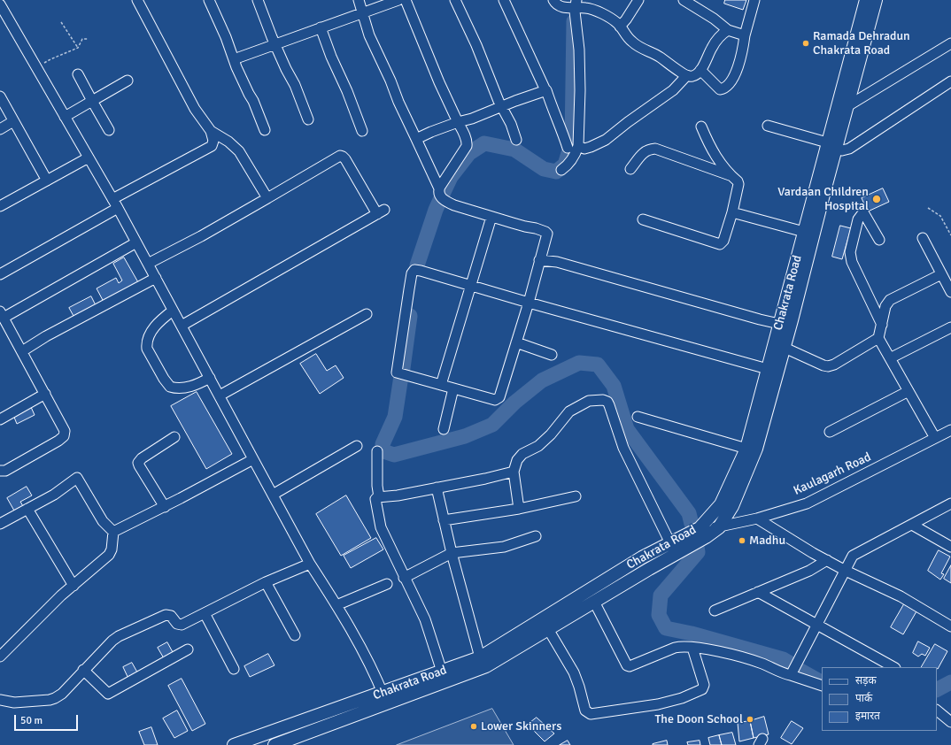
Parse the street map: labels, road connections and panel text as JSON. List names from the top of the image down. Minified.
{"streets":{"main road":["Chakrata Road"],"street":["Kaulagarh Road"]},"crossings":[["Chakrata Road","Kaulagarh Road"]],"places":["Ramada Dehradun Chakrata Road","Vardaan Children Hospital","Madhu","The Doon School","Lower Skinners"],"legend":["सड़क","पार्क","इमारत"],"scale_bar":"50 m"}
